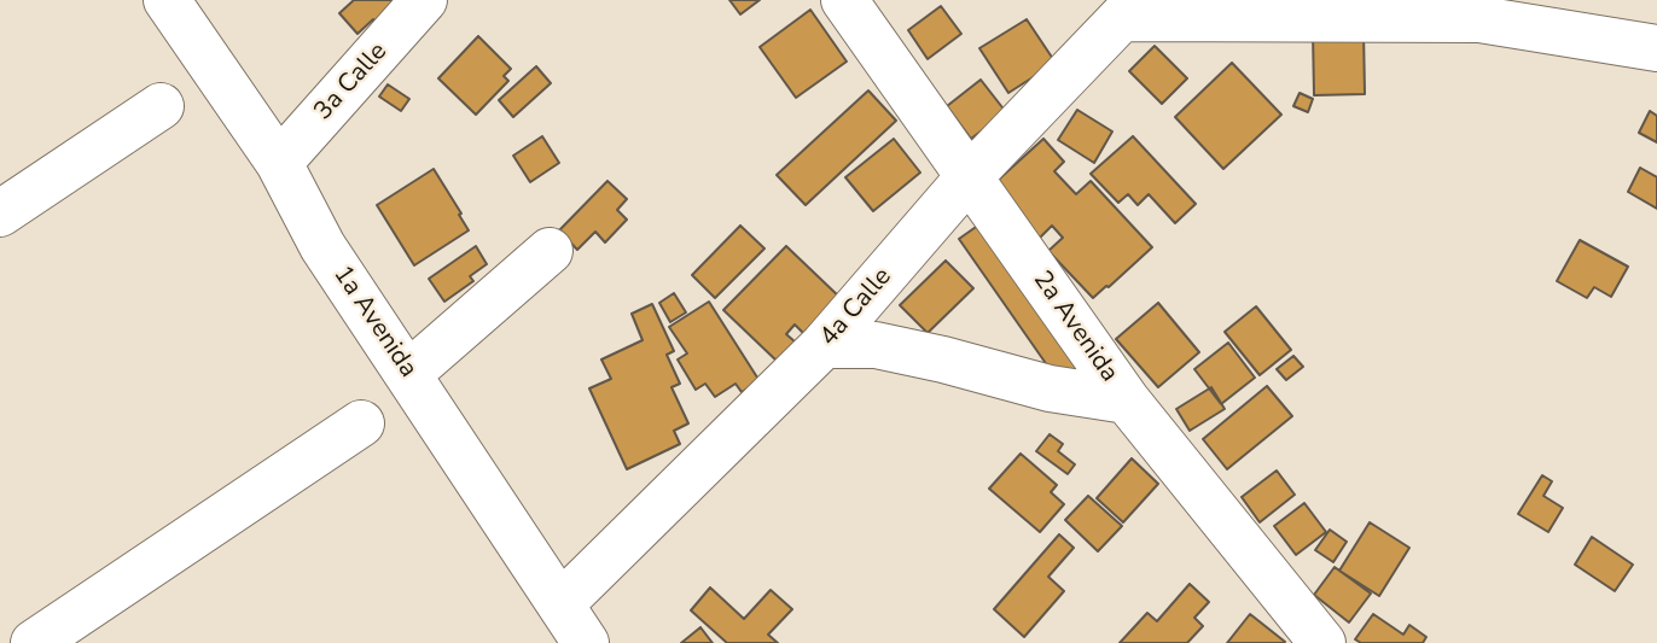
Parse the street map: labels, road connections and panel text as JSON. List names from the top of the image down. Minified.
{"streets":{"street":["3a Calle","4a Calle","1a Avenida","2a Avenida"]},"crossings":[["3a Calle","1a Avenida"],["4a Calle","1a Avenida"],["4a Calle","2a Avenida"]]}
